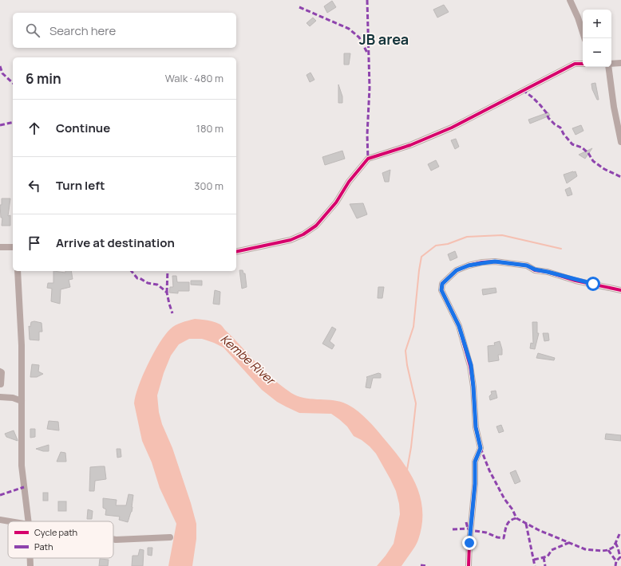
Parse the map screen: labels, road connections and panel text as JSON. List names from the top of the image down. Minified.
{"districts":["JB area"],"water":["Kembe River"],"legend":["Cycle path","Path"],"page":{"map_buttons":["+","−"],"search":"Search here","heading":["6 min","Walk · 480 m"],"list":[["Continue","180 m"],["Turn left","300 m"],"Arrive at destination"]}}
